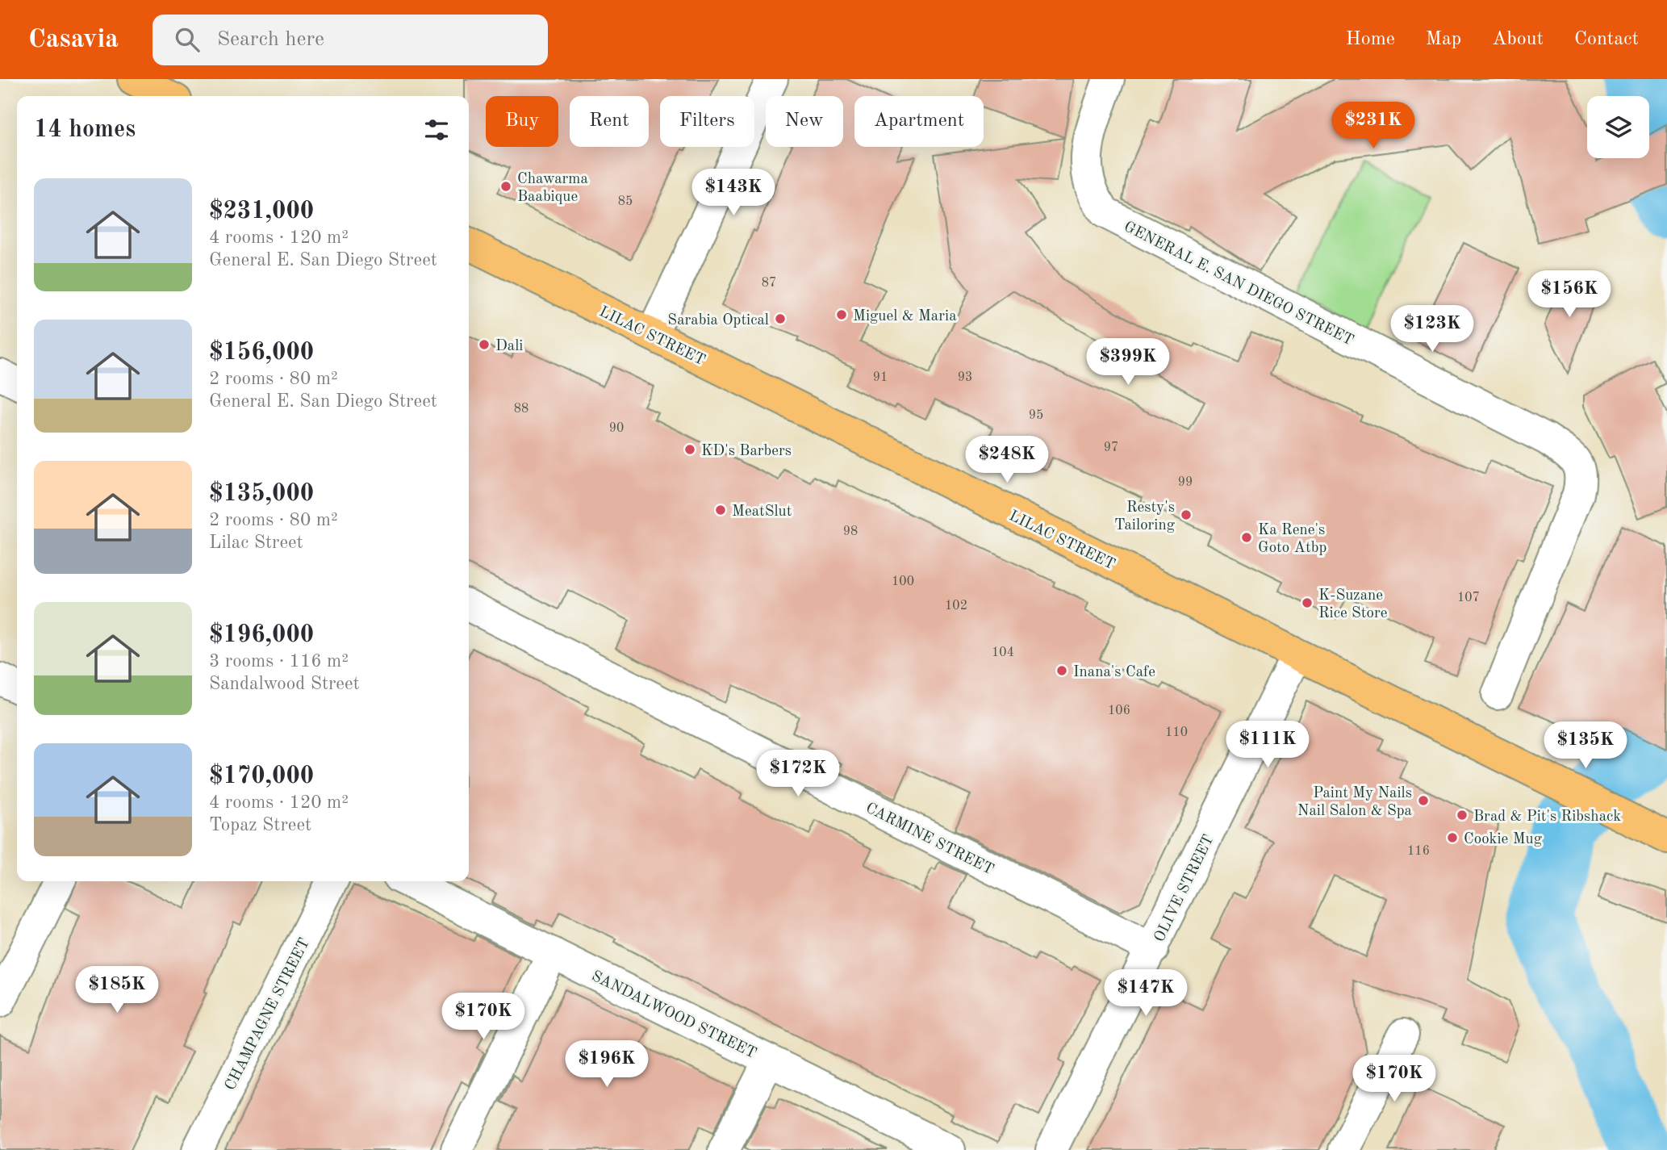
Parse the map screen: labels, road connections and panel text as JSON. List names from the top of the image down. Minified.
{"streets":{"main road":["LILAC STREET"],"street":["GENERAL E. SAN DIEGO STREET","CARMINE STREET","OLIVE STREET","CHAMPAGNE STREET","SANDALWOOD STREET"]},"crossings":[["LILAC STREET","OLIVE STREET"],["CARMINE STREET","OLIVE STREET"]],"places":["Chawarma Baabique","Miguel & Maria","Sarabia Optical","Dali","KD's Barbers","MeatSlut","Resty's Tailoring","Ka Rene's Goto Atbp","K-Suzane Rice Store","Inana's Cafe","Paint My Nails Nail Salon & Spa","Brad & Pit's Ribshack","Cookie Mug"],"house_numbers":["85","87","91","93","88","95","90","97","99","98","100","107","102","104","106","110","116"],"page":{"header":"Casavia","search":"Search here","nav":["Home","Map","About","Contact"],"chip":["Buy","Rent","Filters","New","Apartment"],"heading":"14 homes","price":["$231K","$143K","$156K","$123K","$399K","$248K","$111K","$135K","$172K","$185K","$147K","$170K","$196K","$170K"],"list":[{"name":"$231,000","note":"4 rooms · 120 m² · General E. San Diego Street"},{"name":"$156,000","note":"2 rooms · 80 m² · General E. San Diego Street"},{"name":"$135,000","note":"2 rooms · 80 m² · Lilac Street"},{"name":"$196,000","note":"3 rooms · 116 m² · Sandalwood Street"},{"name":"$170,000","note":"4 rooms · 120 m² · Topaz Street"}]}}
